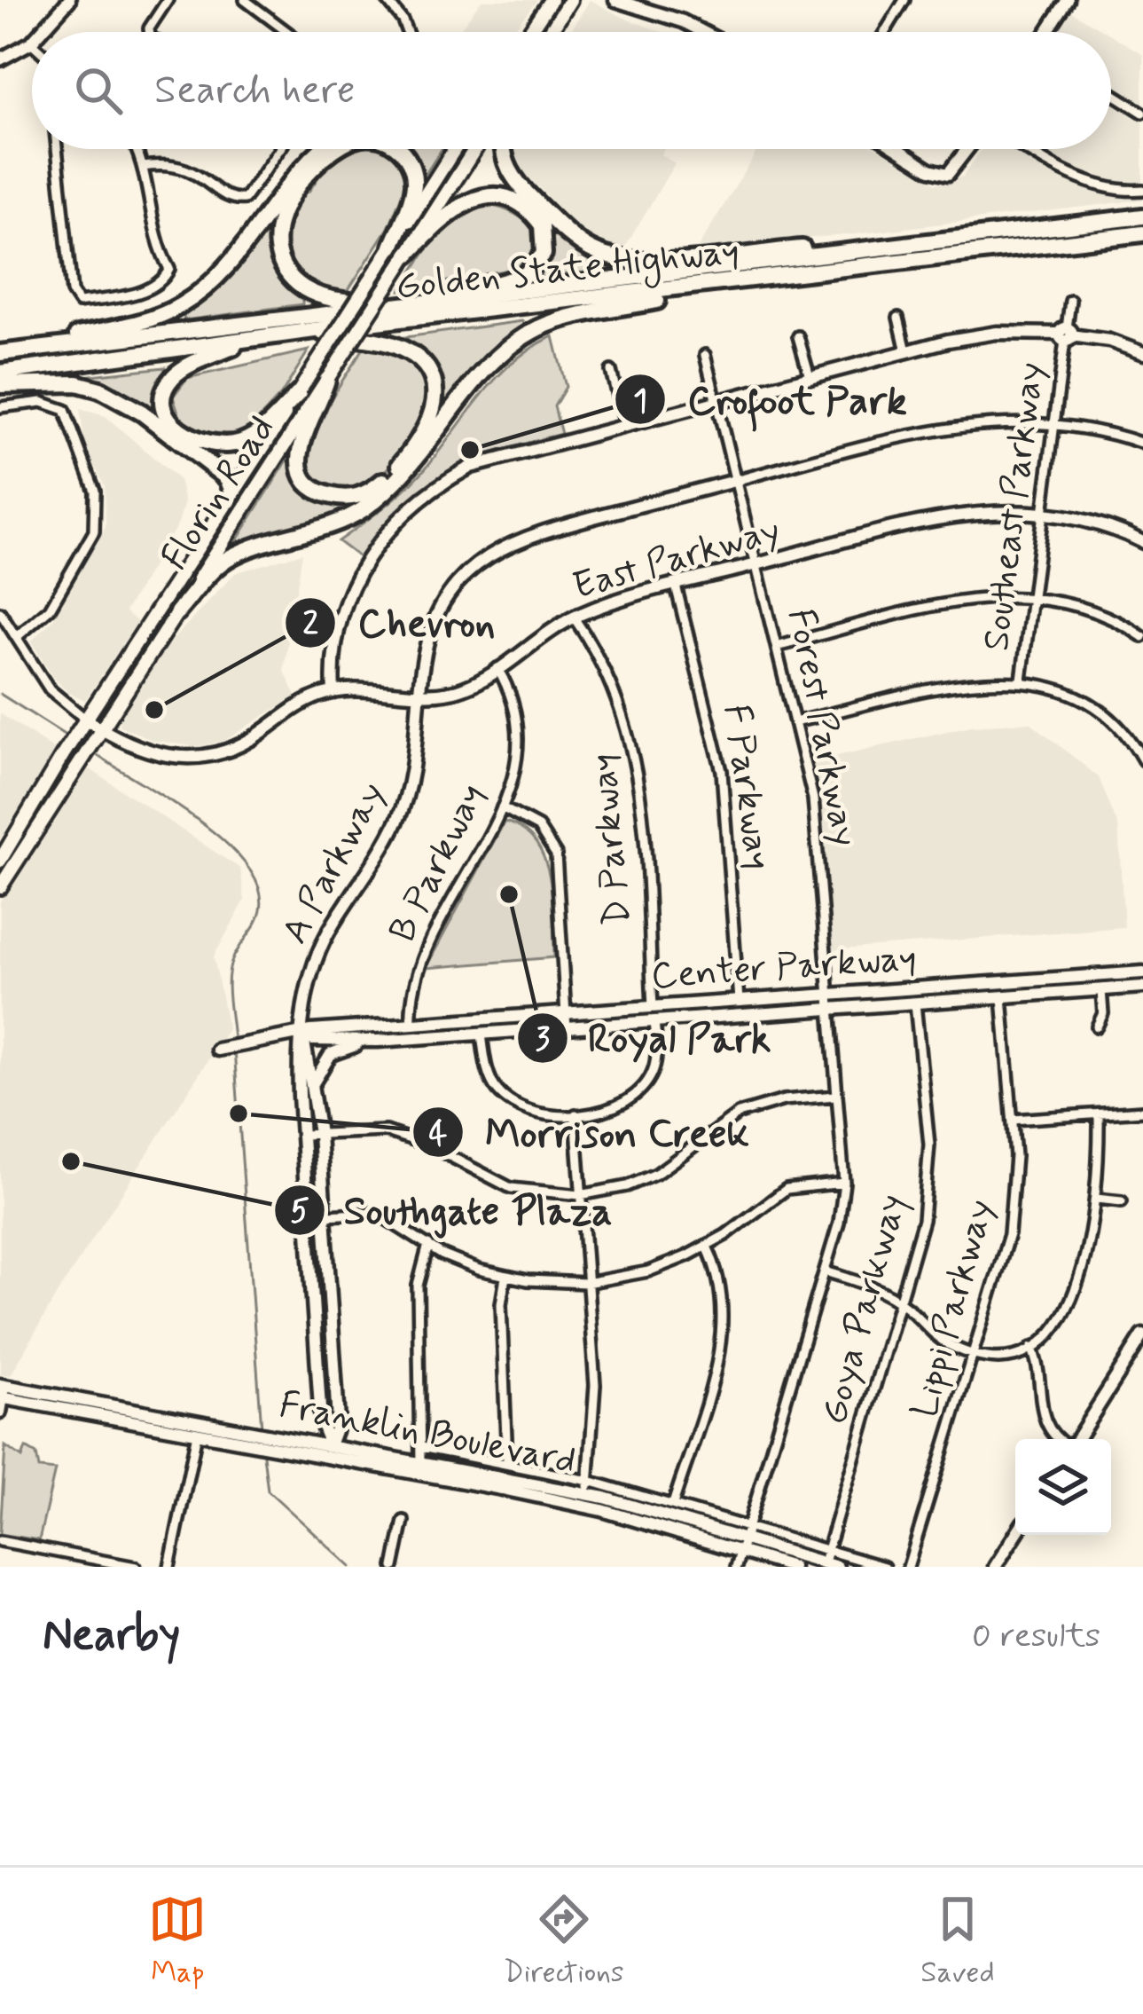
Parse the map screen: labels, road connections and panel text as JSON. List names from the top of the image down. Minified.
{"streets":{"highway":["Golden State Highway"],"main road":["Florin Road"],"street":["Southeast Parkway","East Parkway","Forest Parkway","F Parkway","D Parkway","A Parkway","B Parkway","Center Parkway","Lippi Parkway","Goya Parkway","Franklin Boulevard"]},"crossings":[["Florin Road","East Parkway"],["Southeast Parkway","East Parkway"],["East Parkway","Forest Parkway"],["East Parkway","F Parkway"],["East Parkway","D Parkway"],["East Parkway","A Parkway"],["East Parkway","B Parkway"],["Forest Parkway","A Parkway"],["Forest Parkway","Center Parkway"],["Forest Parkway","Franklin Boulevard"],["F Parkway","Center Parkway"],["D Parkway","Center Parkway"],["A Parkway","Center Parkway"],["A Parkway","Franklin Boulevard"],["B Parkway","Center Parkway"],["Center Parkway","Lippi Parkway"],["Center Parkway","Goya Parkway"],["Goya Parkway","Franklin Boulevard"]],"places":["Crofoot Park","Chevron","Royal Park","Morrison Creek","Southgate Plaza"],"page":{"search":"Search here","heading":["Nearby","0 results"],"nav":["Map","Directions","Saved"]}}
